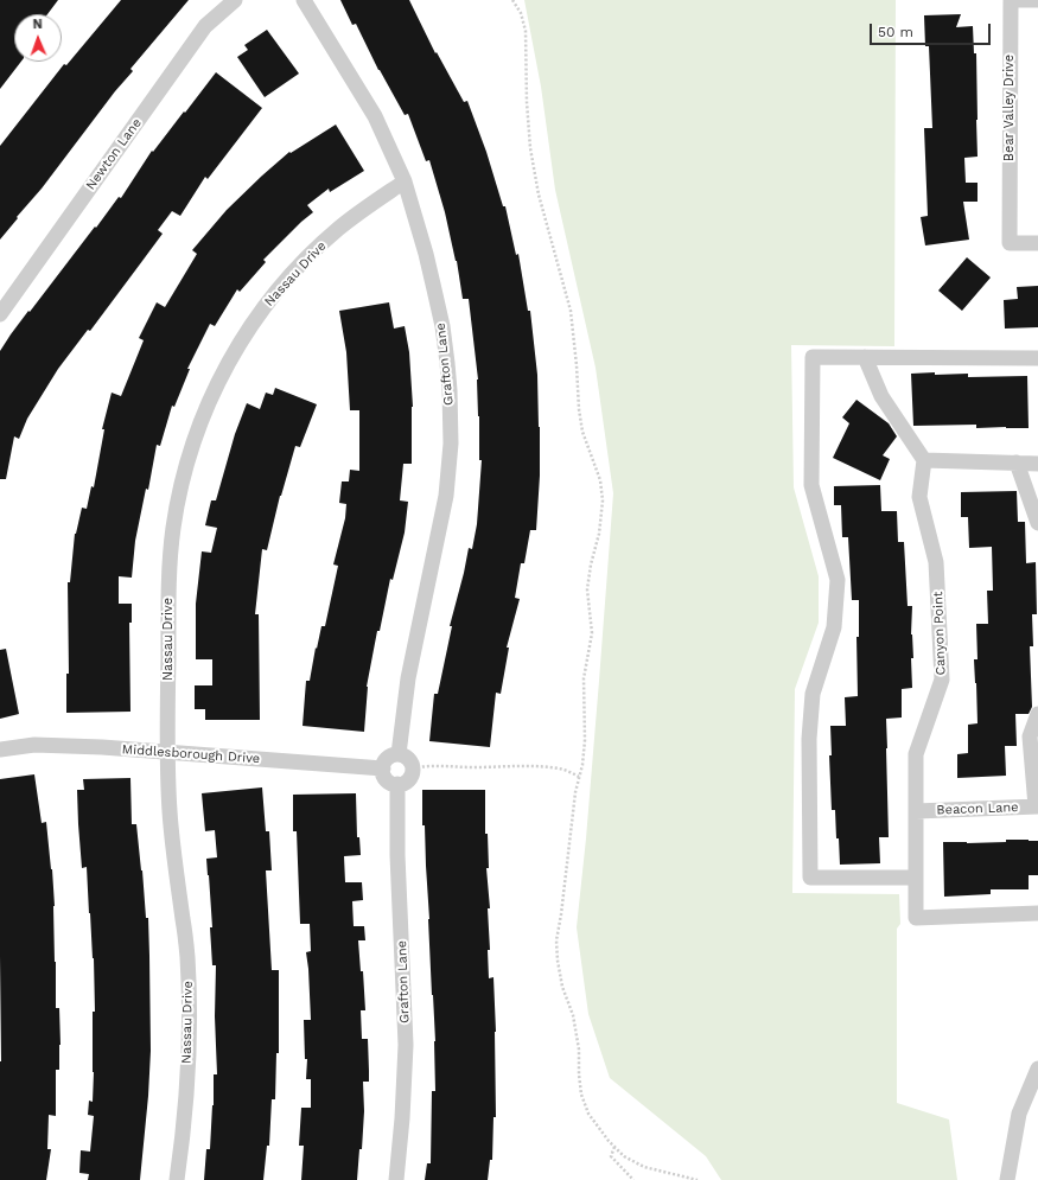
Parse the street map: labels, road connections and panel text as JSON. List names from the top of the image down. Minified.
{"streets":{"street":["Bear Valley Drive","Newton Lane","Nassau Drive","Grafton Lane","Canyon Point","Middlesborough Drive","Beacon Lane"]},"crossings":[["Nassau Drive","Grafton Lane"],["Nassau Drive","Middlesborough Drive"],["Grafton Lane","Middlesborough Drive"],["Canyon Point","Beacon Lane"]],"scale_bar":"50 m","north":"top"}
